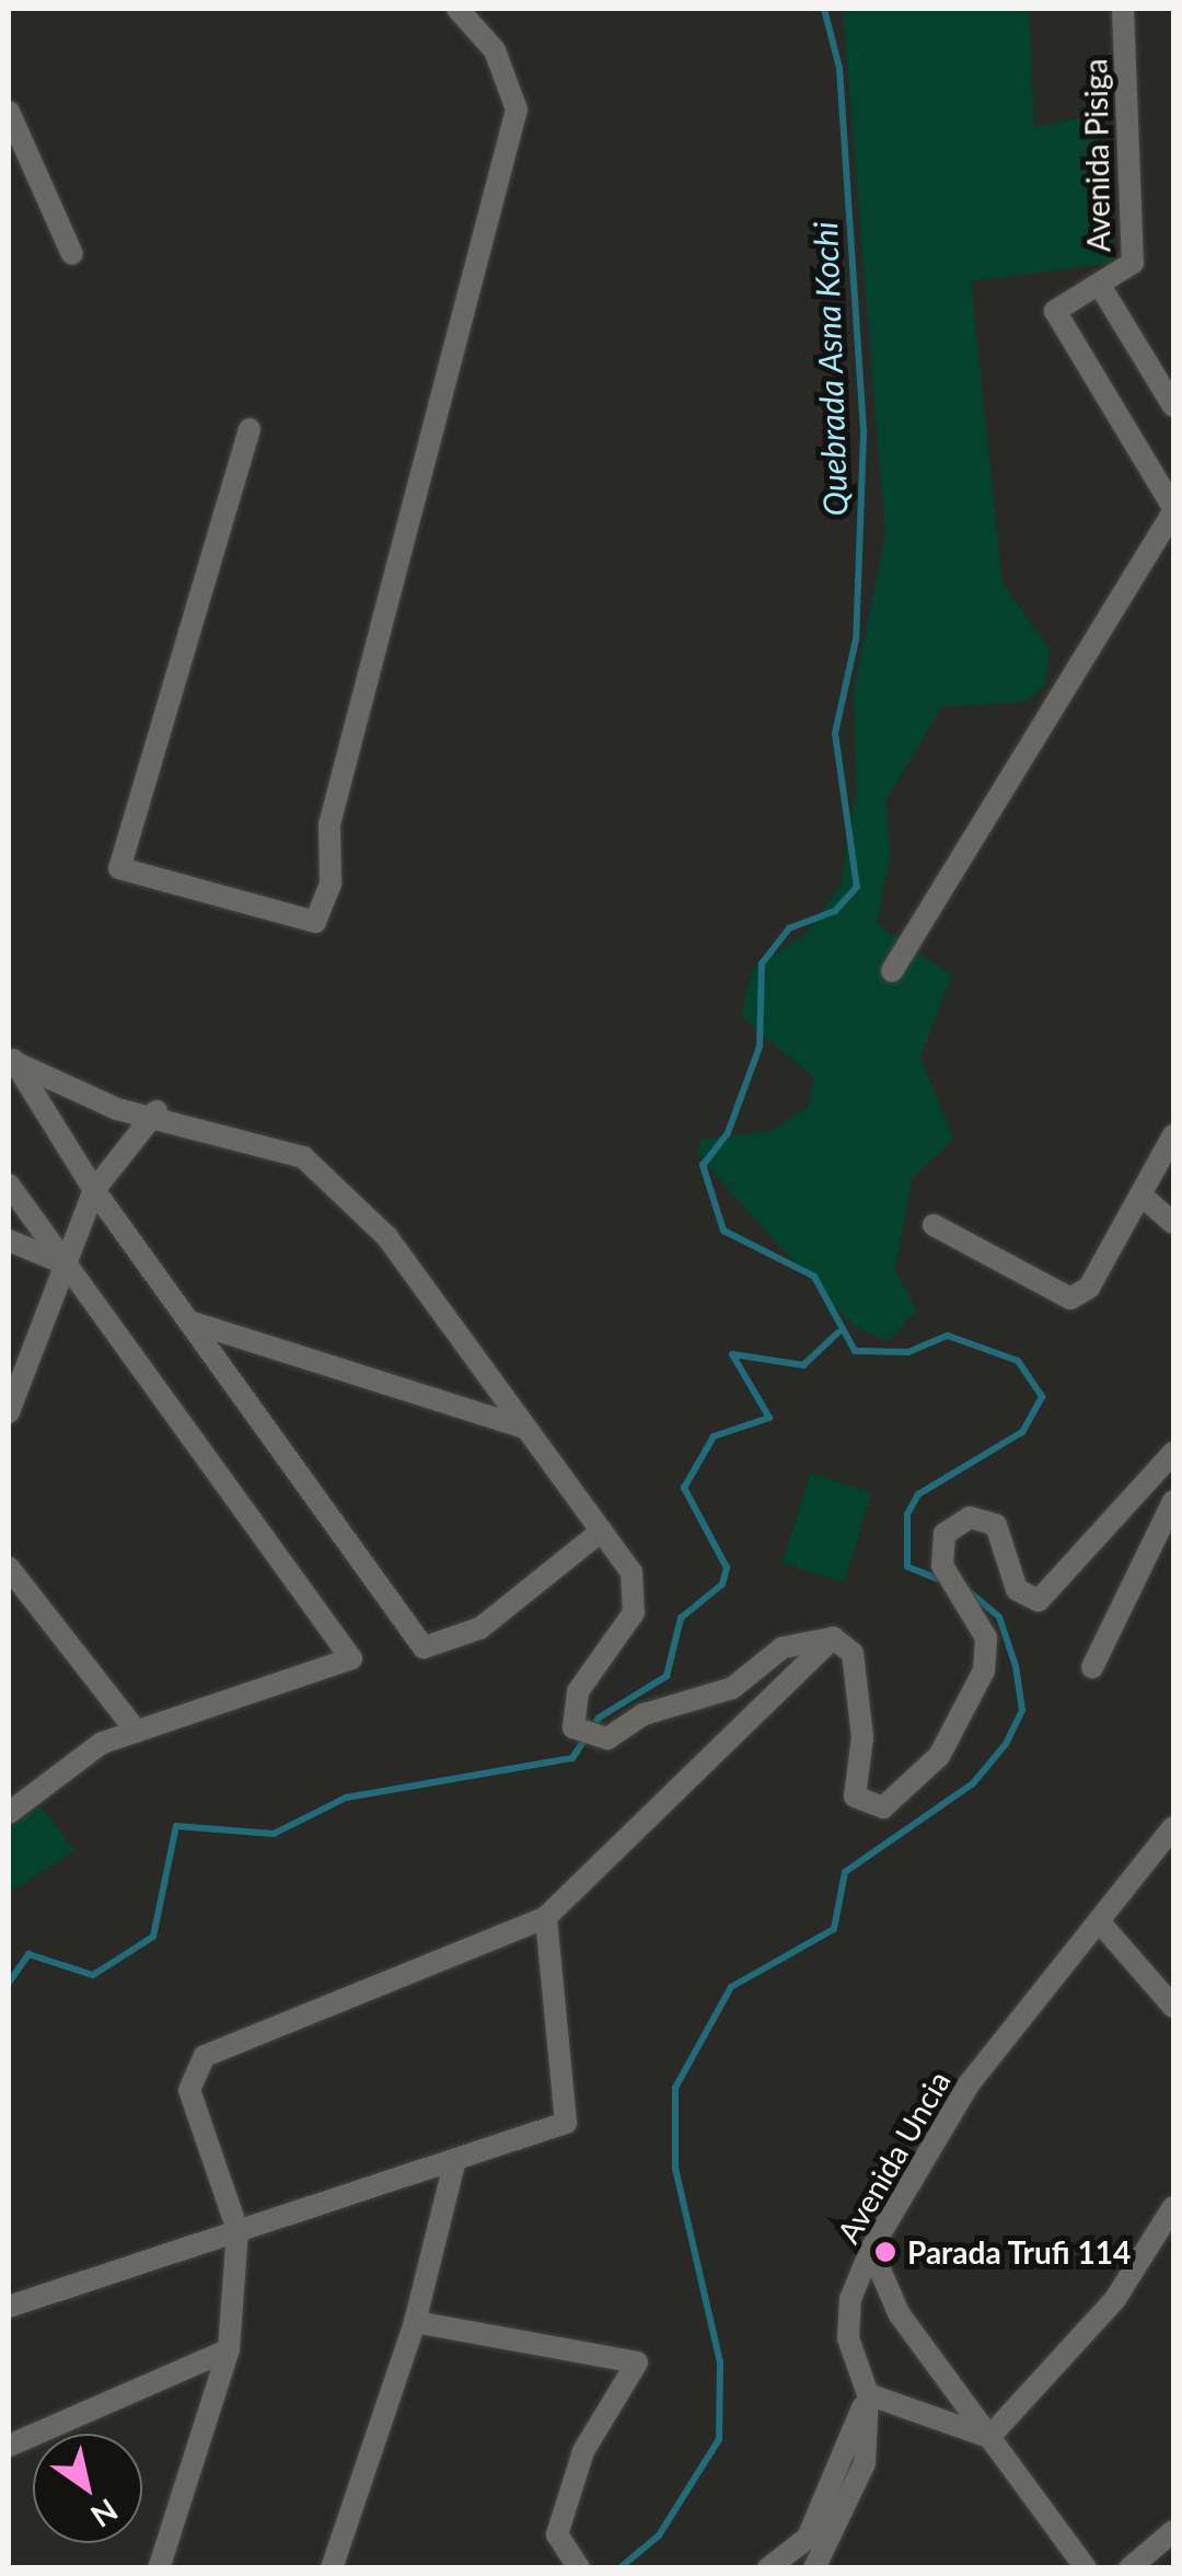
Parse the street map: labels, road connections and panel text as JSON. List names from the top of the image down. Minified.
{"streets":{"street":["Avenida Pisiga","Avenida Uncia"]},"water":["Quebrada Asna Kochi"],"places":["Parada Trufi 114"],"north":"bottom right"}
